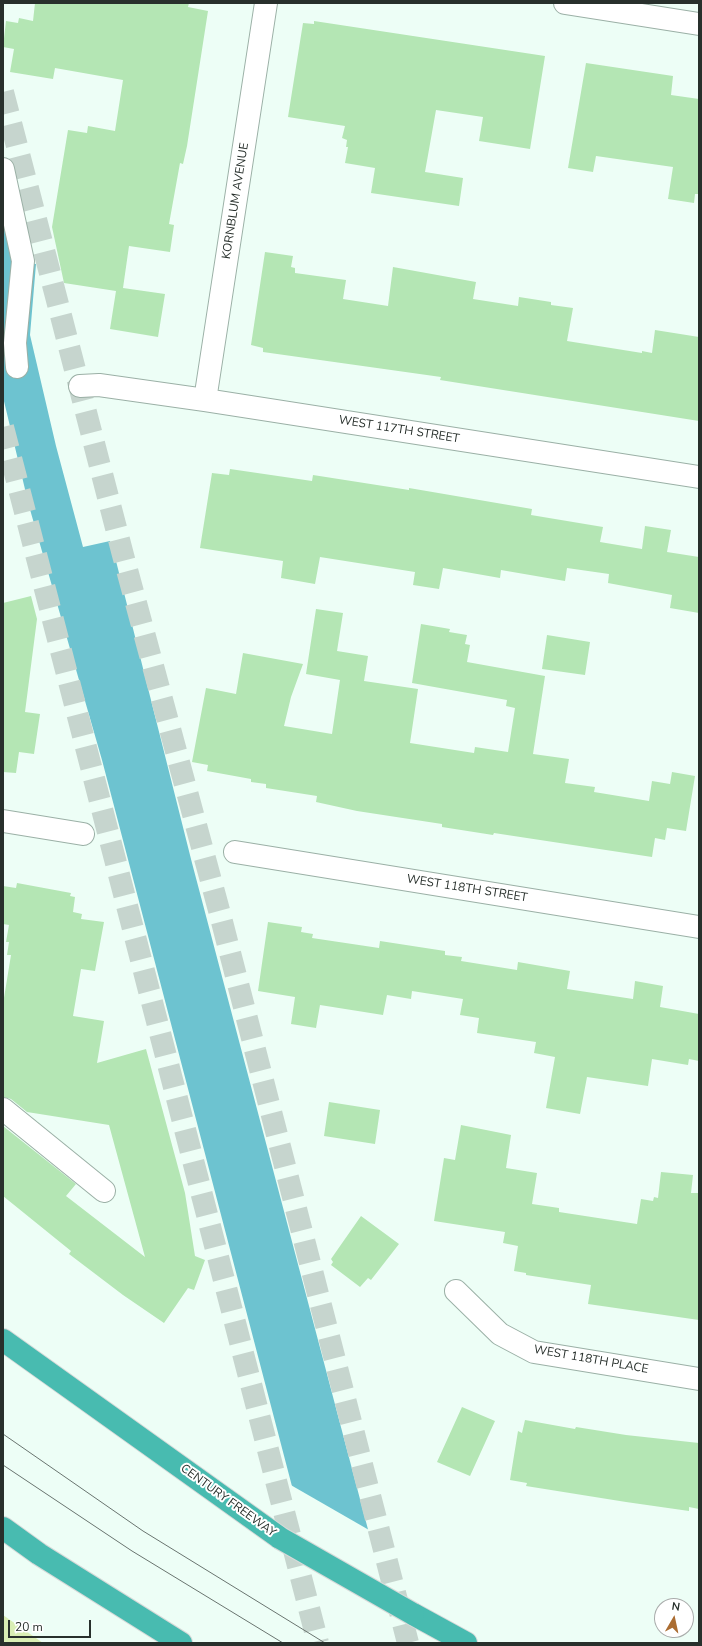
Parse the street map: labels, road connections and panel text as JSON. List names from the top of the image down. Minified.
{"streets":{"highway":["CENTURY FREEWAY"],"street":["KORNBLUM AVENUE","WEST 117TH STREET","WEST 118TH STREET","WEST 118TH PLACE"]},"crossings":[["KORNBLUM AVENUE","WEST 117TH STREET"]],"scale_bar":"20 m","north":"top"}
